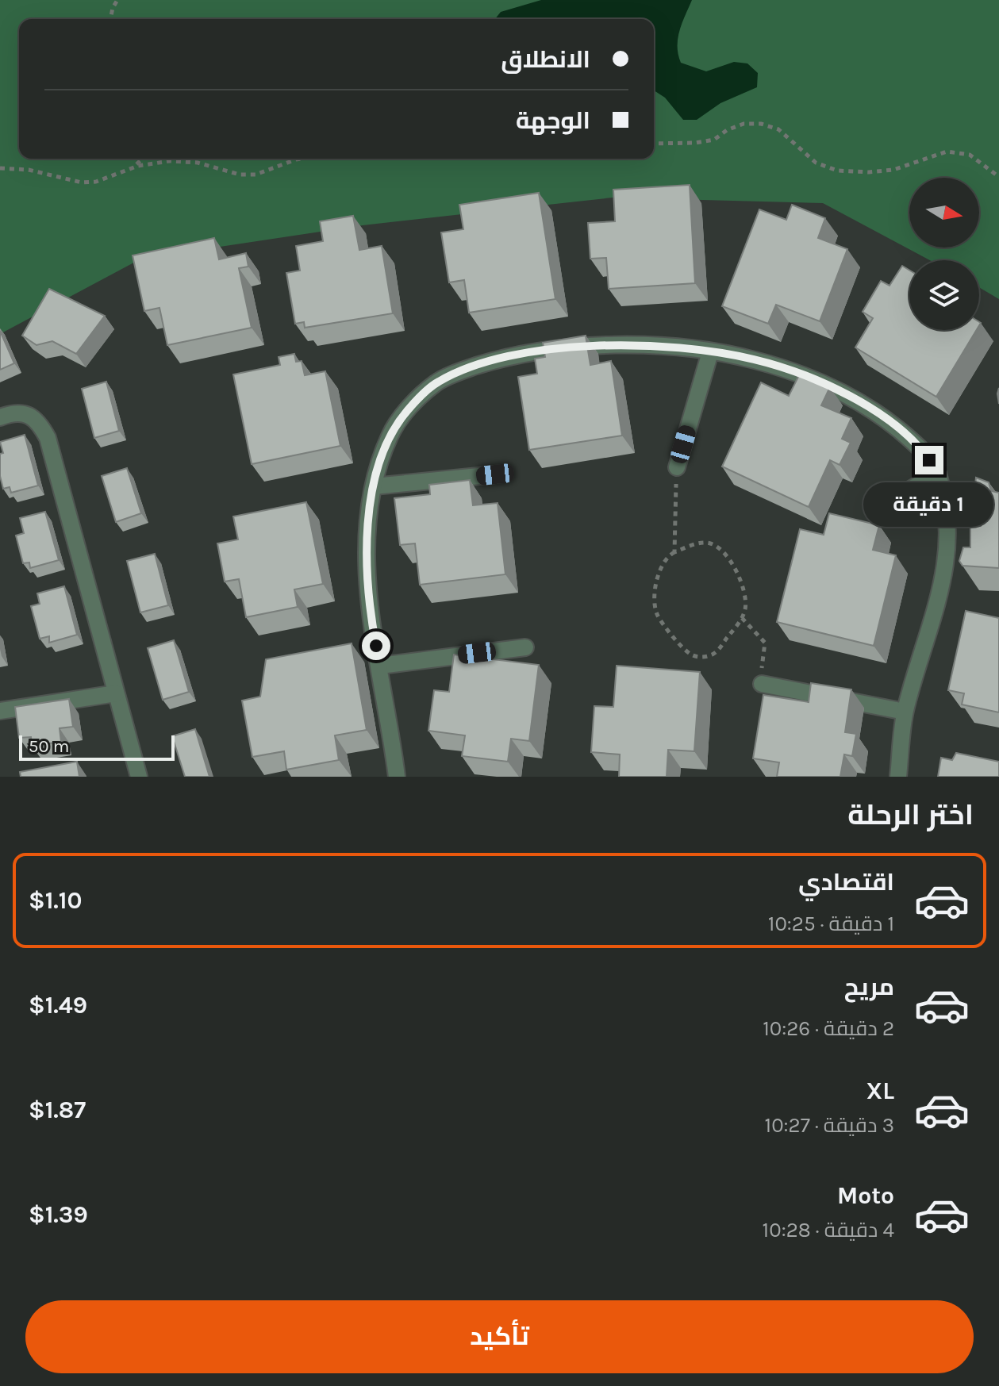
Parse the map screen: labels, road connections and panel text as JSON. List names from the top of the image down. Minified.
{"scale_bar":"50 m","north":"right","page":{"banner":["الانطلاق","الوجهة"],"bubble":"1 دقيقة","scale":"50 m","heading":"اختر الرحلة","list":[{"name":"اقتصادي","note":"1 دقيقة · 10:25","value":"$1.10"},{"name":"مريح","note":"2 دقيقة · 10:26","value":"$1.49"},{"name":"XL","note":"3 دقيقة · 10:27","value":"$1.87"},{"name":"Moto","note":"4 دقيقة · 10:28","value":"$1.39"}],"buttons":"تأكيد"}}
